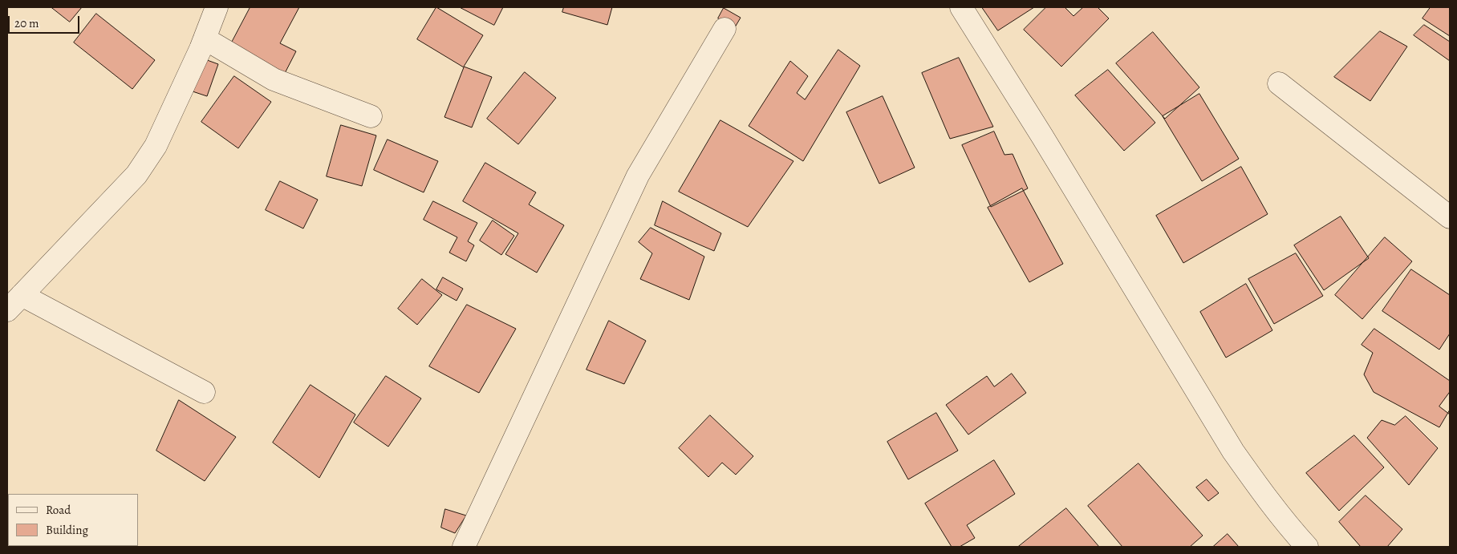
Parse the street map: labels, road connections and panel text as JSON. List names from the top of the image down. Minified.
{"legend":["Road","Building"],"scale_bar":"20 m"}
